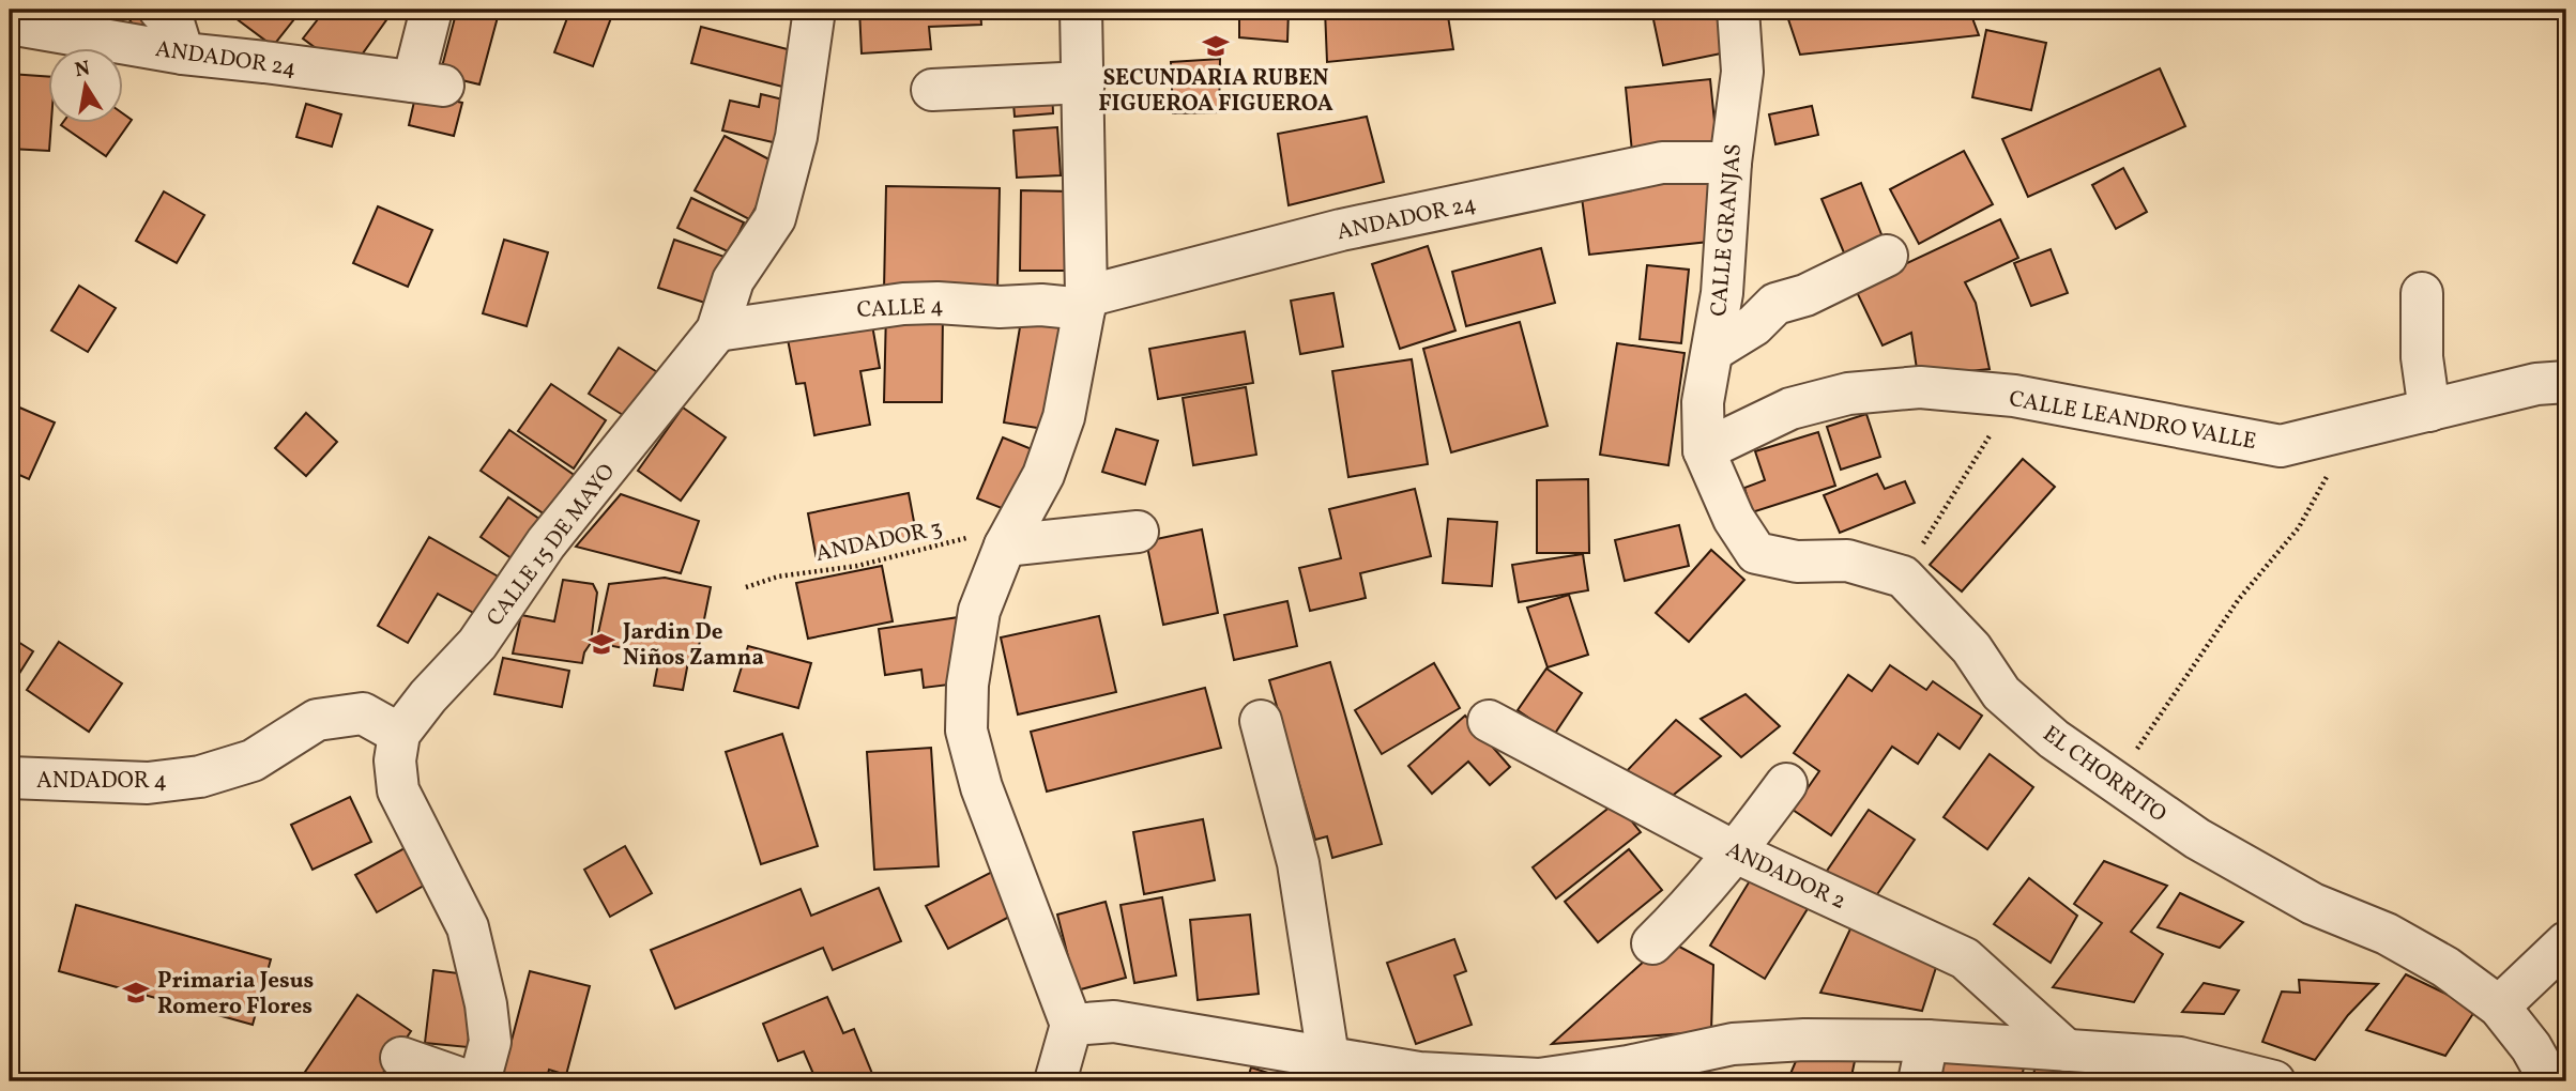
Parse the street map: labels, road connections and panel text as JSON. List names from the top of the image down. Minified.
{"streets":{"street":["ANDADOR 24","CALLE GRANJAS","CALLE 4","CALLE LEANDRO VALLE","CALLE 15 DE MAYO","EL CHORRITO","ANDADOR 4","ANDADOR 2"],"path":["ANDADOR 3"]},"crossings":[["ANDADOR 24","CALLE GRANJAS"],["ANDADOR 24","CALLE 4"],["CALLE GRANJAS","CALLE LEANDRO VALLE"],["CALLE 4","CALLE 15 DE MAYO"],["CALLE 15 DE MAYO","ANDADOR 4"]],"places":{"school or university":["SECUNDARIA RUBEN FIGUEROA FIGUEROA","Jardin De Niños Zamna","Primaria Jesus Romero Flores"]},"north":"top"}
